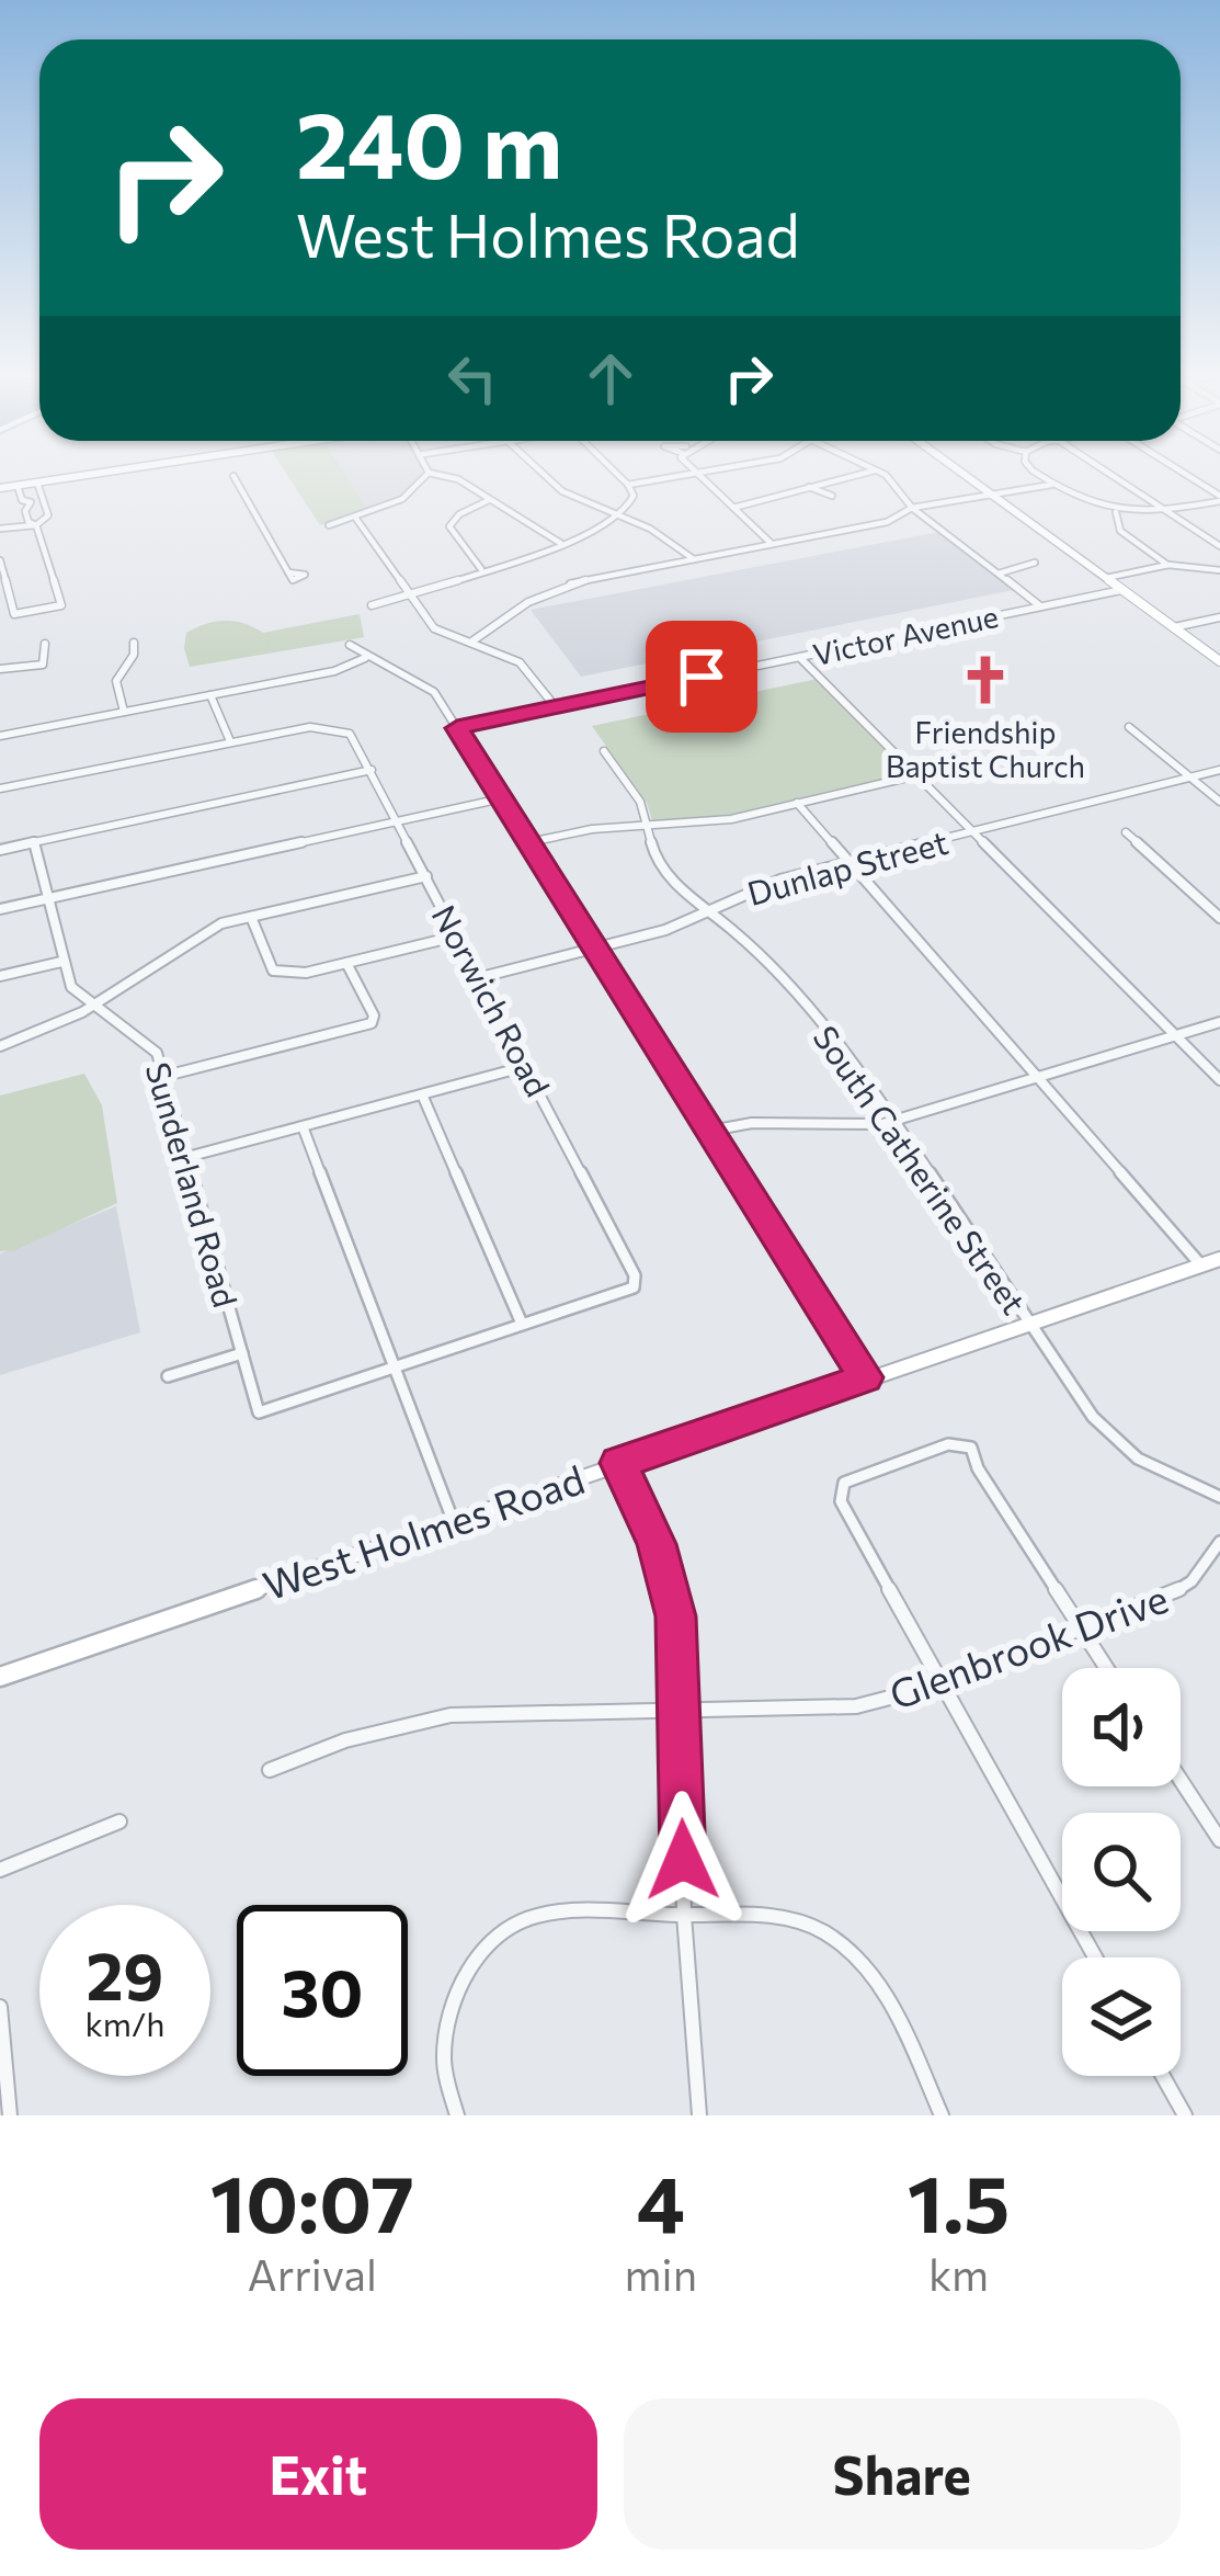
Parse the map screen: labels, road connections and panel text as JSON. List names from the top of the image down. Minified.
{"streets":{"street":["Victor Avenue","Dunlap Street","Norwich Road","South Catherine Street","Sunderland Road","West Holmes Road","Glenbrook Drive"]},"crossings":[["Dunlap Street","Norwich Road"],["Dunlap Street","South Catherine Street"],["South Catherine Street","West Holmes Road"]],"places":{"church":["Friendship Baptist Church"]},"page":{"turn":["240 m","West Holmes Road"],"speed":"29 km/h","limit":"30","eta":["10:07","Arrival","4","min","1.5","km"],"buttons":["Exit","Share"]}}
